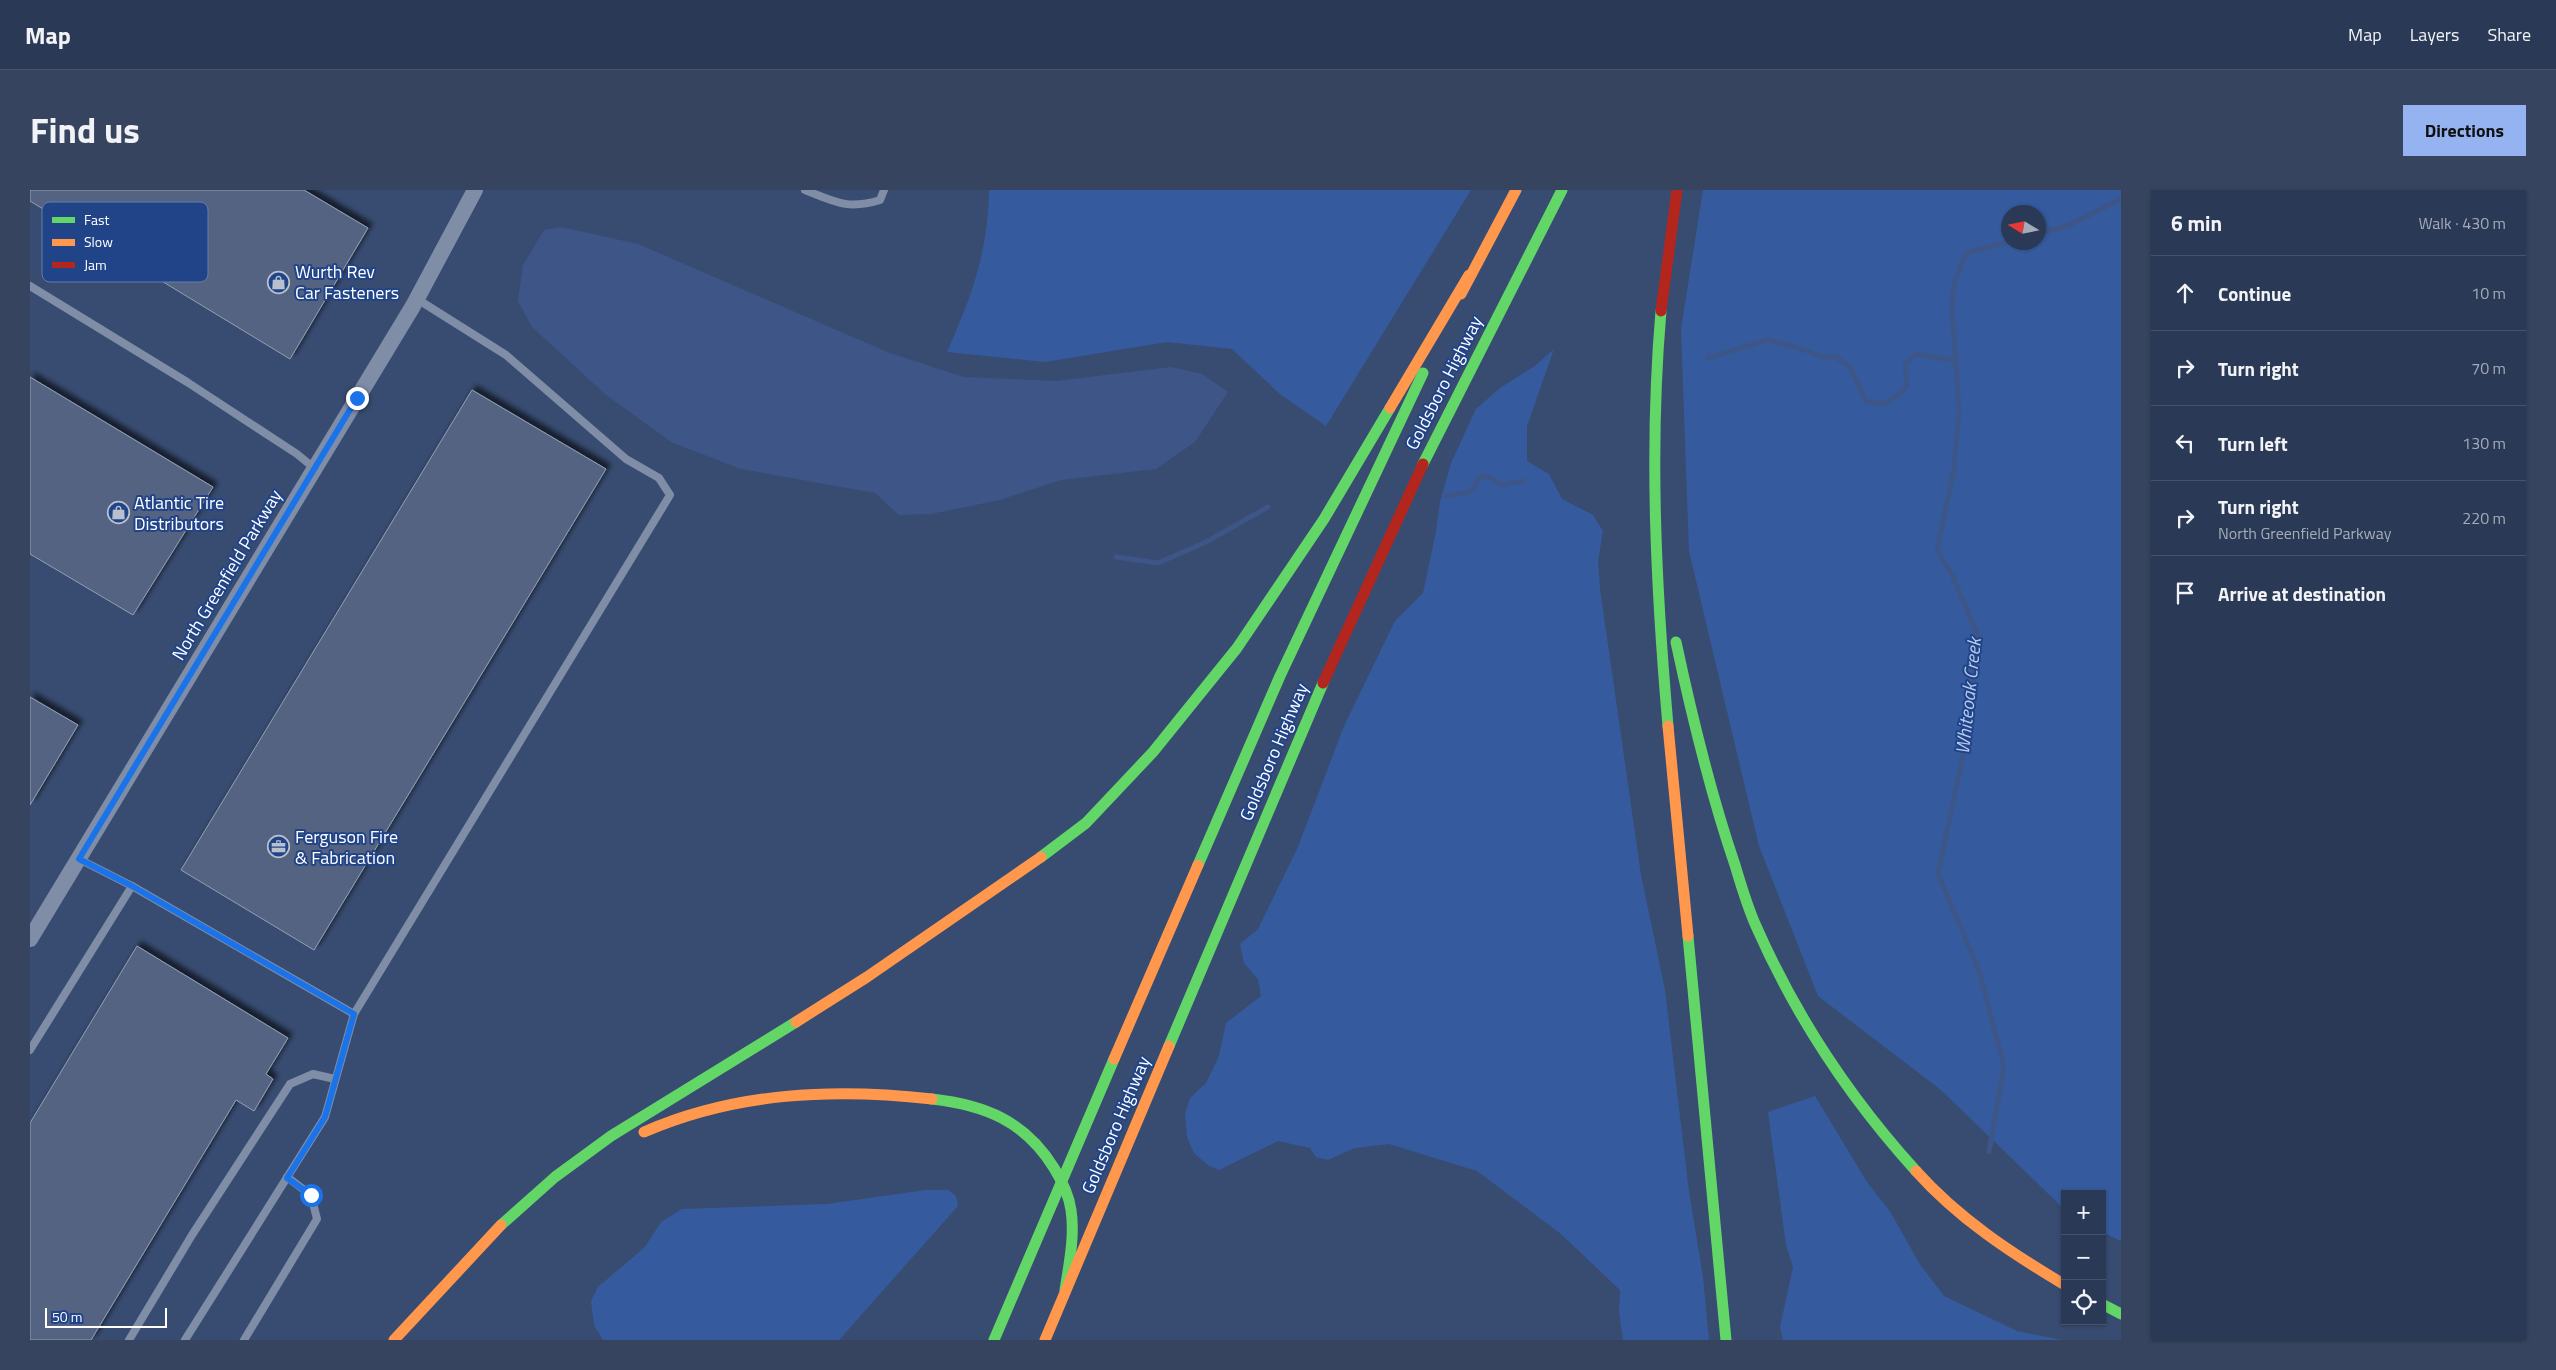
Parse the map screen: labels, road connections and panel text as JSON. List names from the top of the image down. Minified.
{"streets":{"main road":["Goldsboro Highway"],"street":["North Greenfield Parkway"]},"water":["Whiteoak Creek"],"places":{"shop":["Wurth Rev Car Fasteners","Atlantic Tire Distributors"],"office":["Ferguson Fire & Fabrication"]},"legend":["Fast","Slow","Jam"],"scale_bar":"50 m","north":"left","page":{"header":"Map","nav":["Map","Layers","Share"],"title":"Find us","buttons":"Directions","heading":["6 min","Walk · 430 m"],"list":[["Continue","10 m"],["Turn right","70 m"],["Turn left","130 m"],["Turn right","North Greenfield Parkway","220 m"],"Arrive at destination"],"map_buttons":["+","−"],"scale":"50 m"}}
